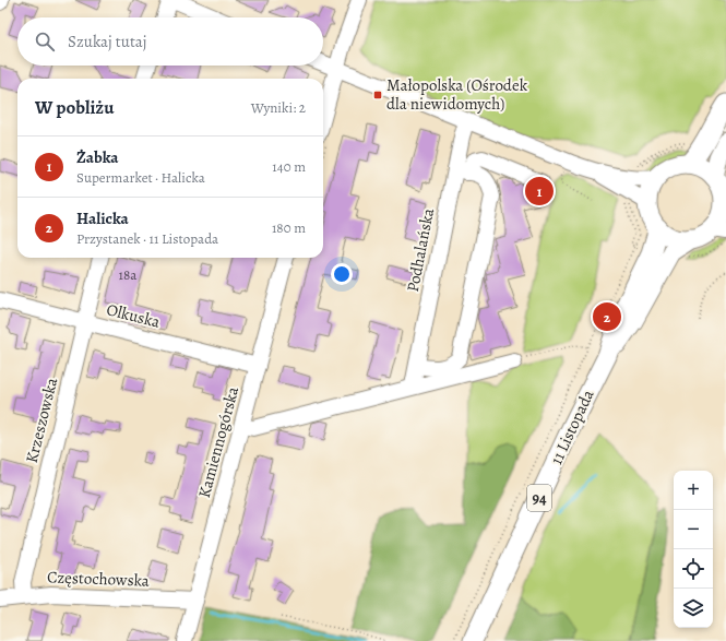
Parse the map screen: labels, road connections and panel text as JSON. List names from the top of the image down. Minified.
{"streets":{"main road":["11 Listopada","94"],"street":["Podhalańska","Olkuska","Krzeszowska","Kamiennogórska","Częstochowska"]},"crossings":[["Olkuska","Krzeszowska"],["Olkuska","Kamiennogórska"],["Krzeszowska","Częstochowska"],["11 Listopada","94"],["Kamiennogórska","Częstochowska"]],"places":{"transit":["Małopolska (Ośrodek dla niewidomych)"]},"house_numbers":["18a"],"page":{"search":"Szukaj tutaj","heading":["W pobliżu","Wyniki: 2"],"list":[{"mark":"1","name":"Żabka","note":"Supermarket · Halicka","value":"140 m"},{"mark":"2","name":"Halicka","note":"Przystanek · 11 Listopada","value":"180 m"}],"pins":["1","2"],"map_buttons":["+","−"]}}
